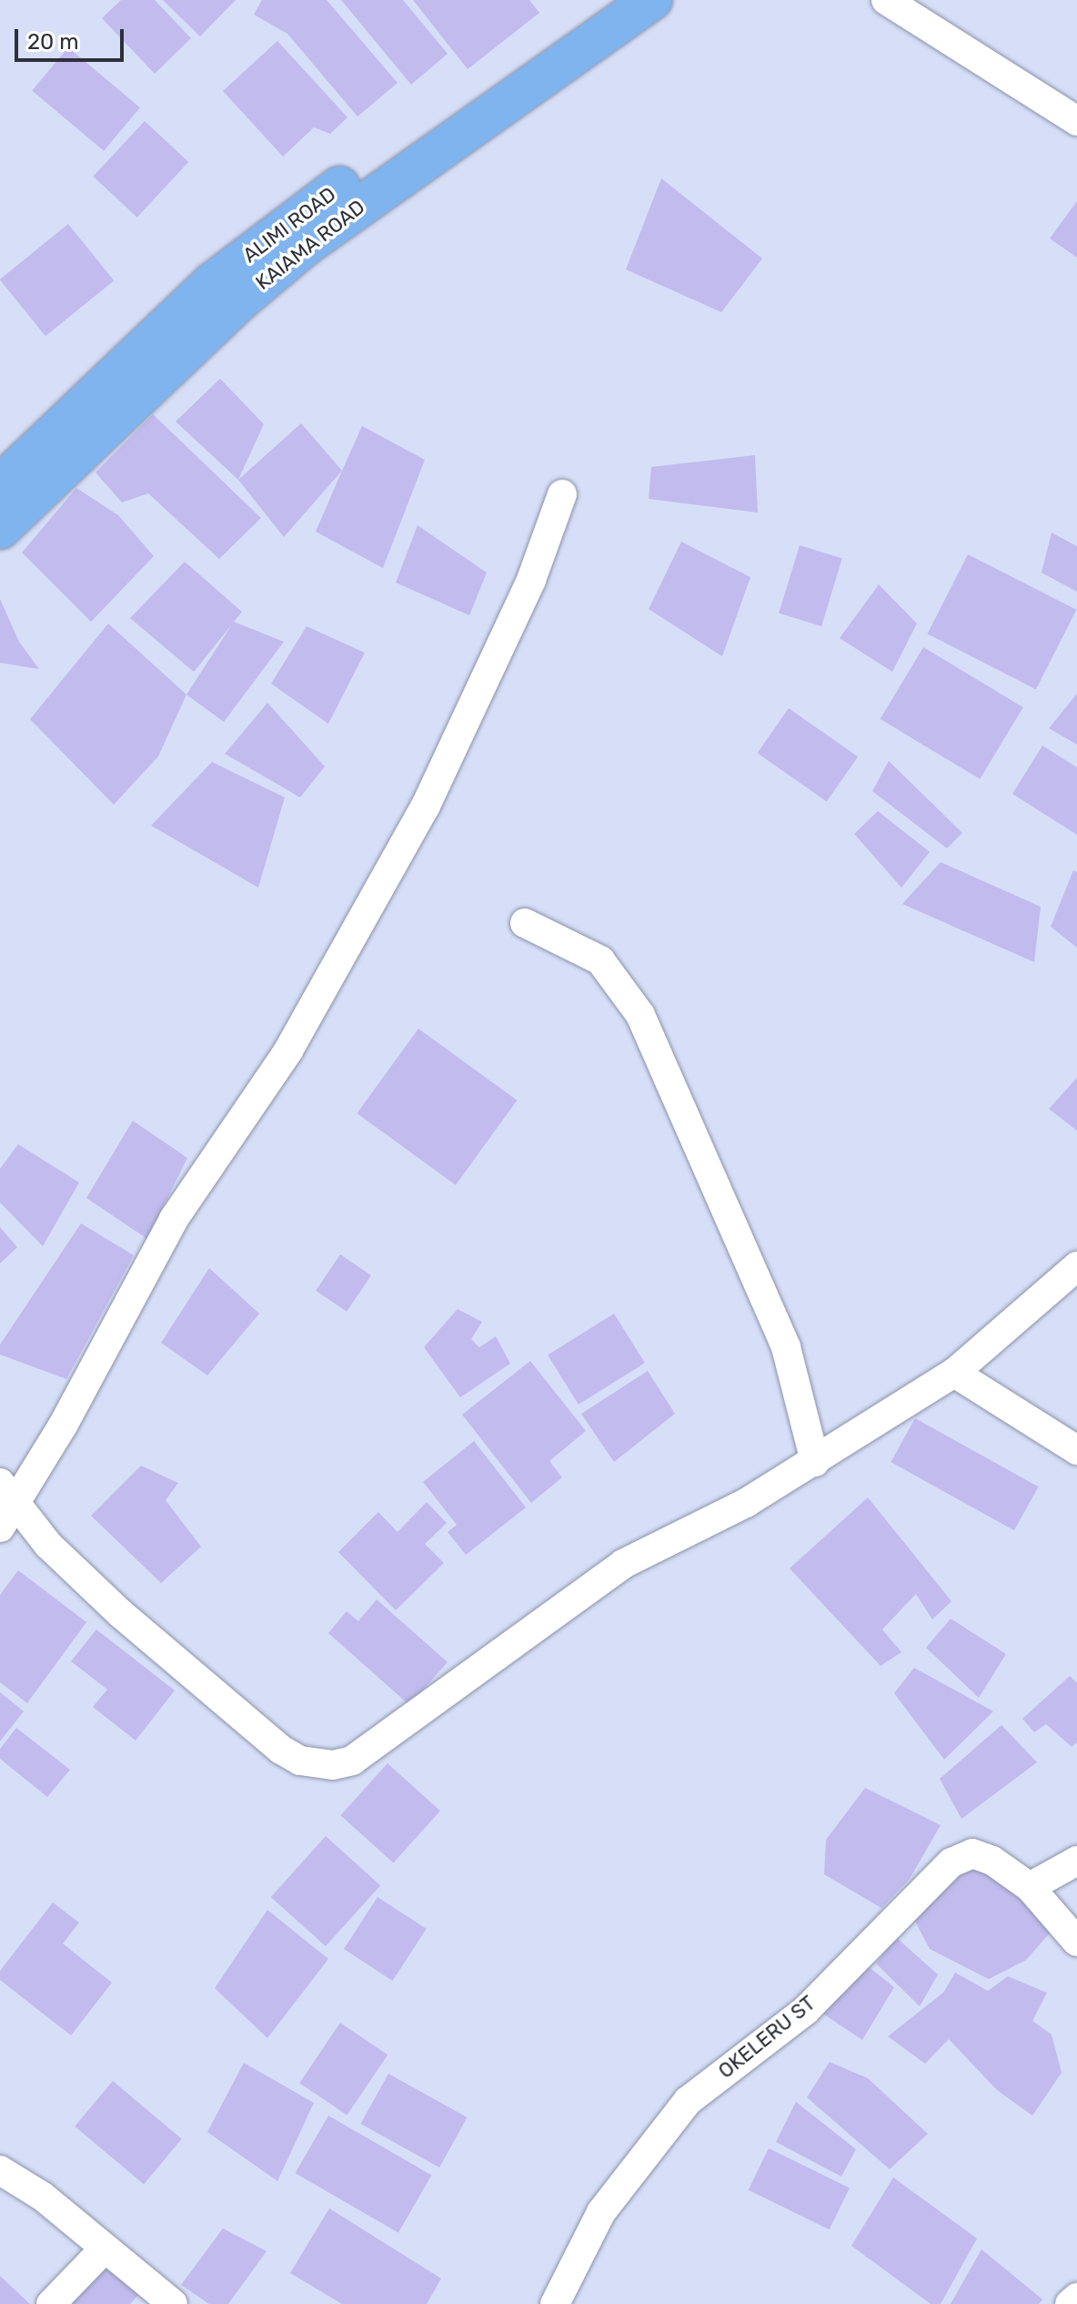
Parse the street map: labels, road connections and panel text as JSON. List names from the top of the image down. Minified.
{"streets":{"highway":["ALIMI ROAD","KAIAMA ROAD"],"street":["OKELERU ST"]},"scale_bar":"20 m"}
